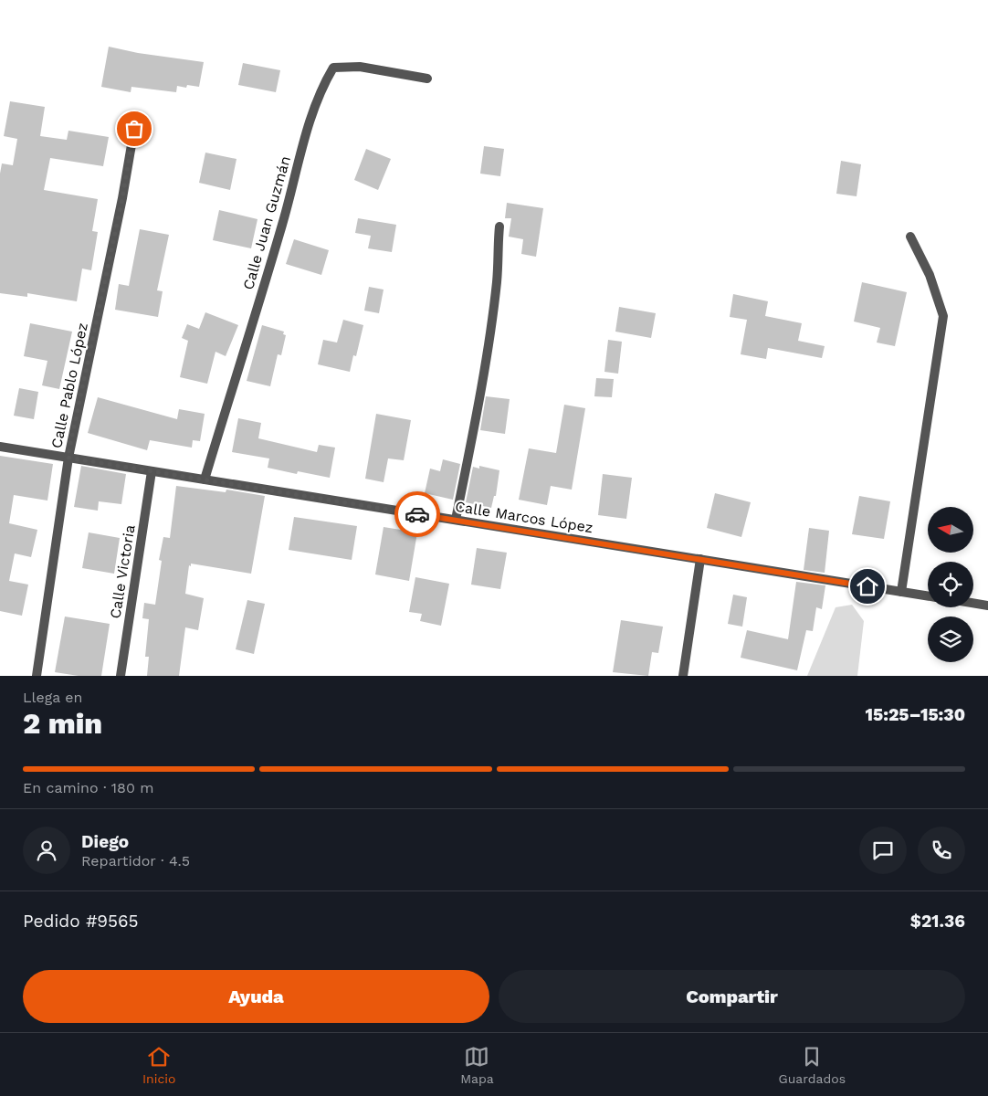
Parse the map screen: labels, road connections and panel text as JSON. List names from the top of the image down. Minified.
{"streets":{"street":["Calle Juan Guzmán","Calle Pablo López","Calle Marcos López","Calle Victoria"]},"crossings":[["Calle Juan Guzmán","Calle Marcos López"],["Calle Pablo López","Calle Marcos López"],["Calle Marcos López","Calle Victoria"]],"north":"left","page":{"heading":["2 min","Llega en","15:25–15:30"],"panel":["Diego","Repartidor · 4.5","Pedido #9565","$21.36"],"bar":"En camino · 180 m","buttons":["Ayuda","Compartir"],"tabs":["Inicio","Mapa","Guardados"]}}
